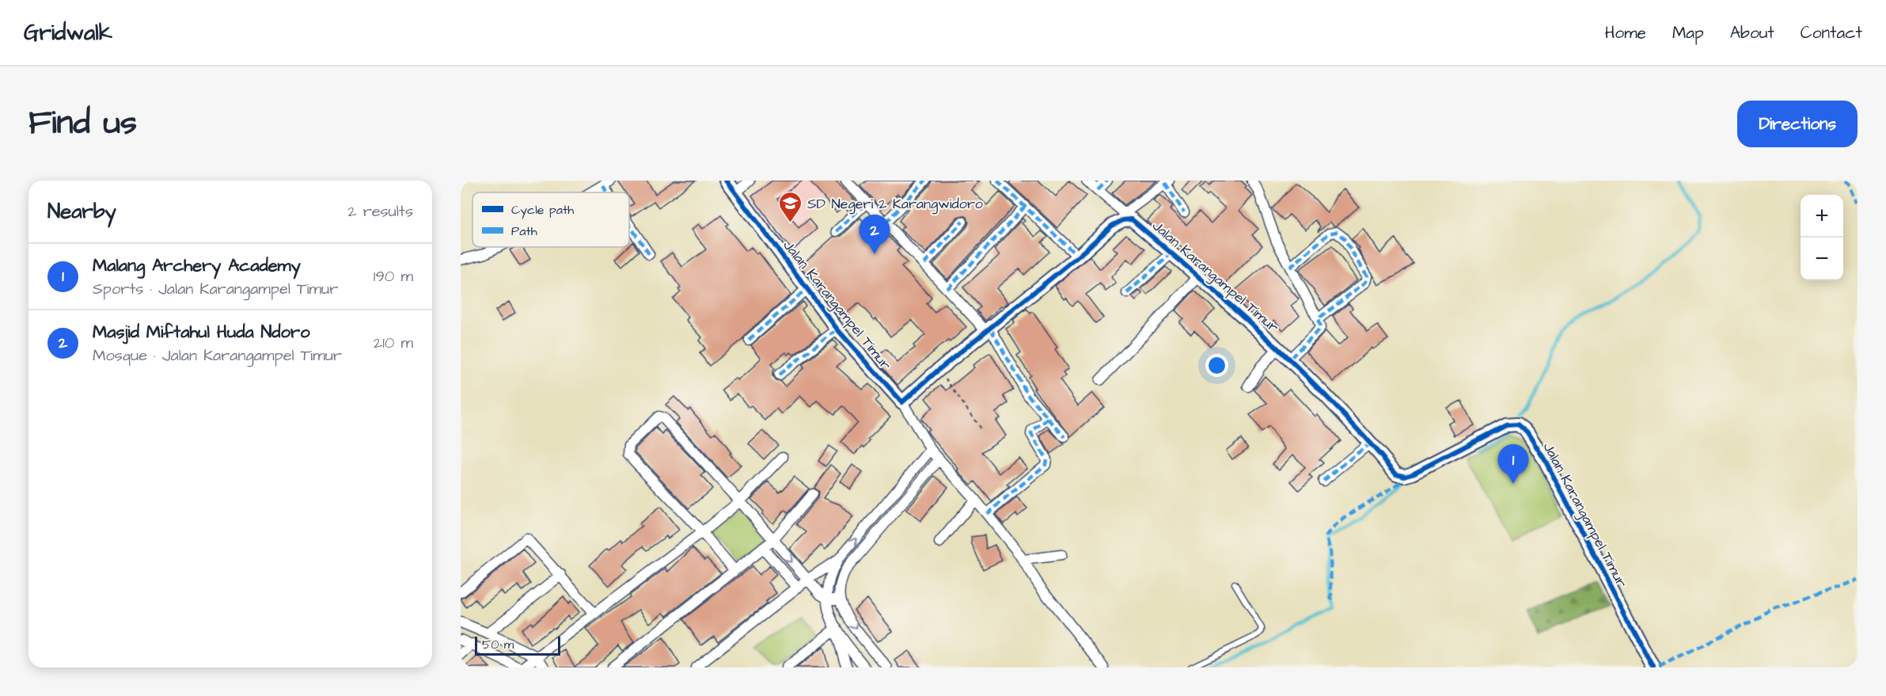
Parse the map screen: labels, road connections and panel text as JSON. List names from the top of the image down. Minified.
{"streets":{"street":["Jalan Karangampel Timur"]},"places":{"school or university":["SD Negeri 2 Karangwidoro"]},"legend":["Cycle path","Path"],"scale_bar":"50 m","page":{"header":"Gridwalk","nav":["Home","Map","About","Contact"],"title":"Find us","buttons":"Directions","heading":["Nearby","2 results"],"map_buttons":["+","−"],"pins":["2","1"],"list":[{"mark":"1","name":"Malang Archery Academy","note":"Sports · Jalan Karangampel Timur","value":"190 m"},{"mark":"2","name":"Masjid Miftahul Huda Ndoro","note":"Mosque · Jalan Karangampel Timur","value":"210 m"}],"scale":"50 m"}}
